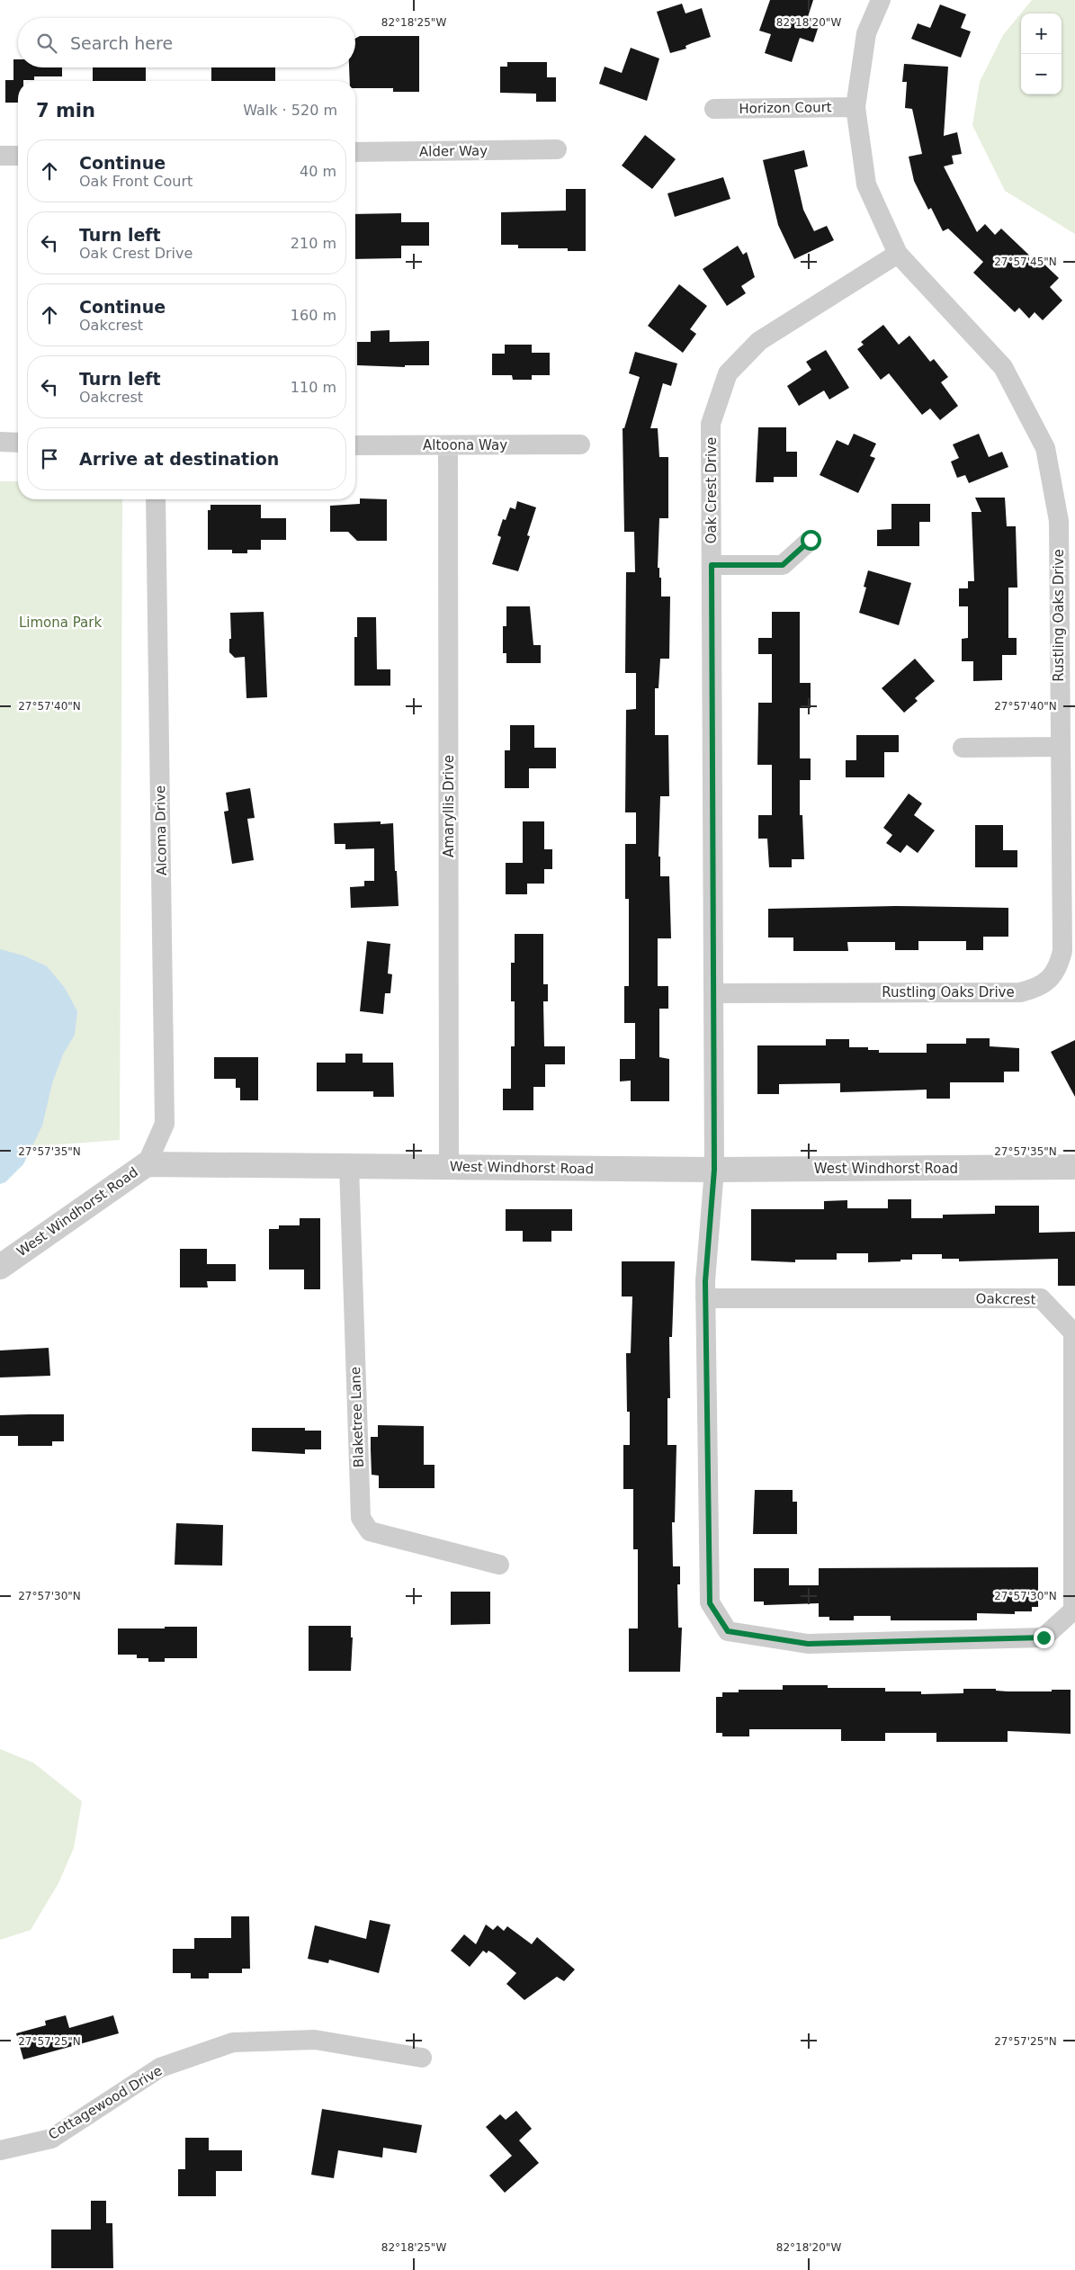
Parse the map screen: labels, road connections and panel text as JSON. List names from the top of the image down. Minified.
{"streets":{"street":["Horizon Court","Alder Way","Altoona Way","Oak Crest Drive","Rustling Oaks Drive","Amaryllis Drive","Alcoma Drive","West Windhorst Road","Oakcrest","Blaketree Lane","Cottagewood Drive"]},"crossings":[["Horizon Court","Rustling Oaks Drive"],["Altoona Way","Amaryllis Drive"],["Oak Crest Drive","Rustling Oaks Drive"],["Oak Crest Drive","West Windhorst Road"],["Oak Crest Drive","Oakcrest"],["Amaryllis Drive","West Windhorst Road"],["Alcoma Drive","West Windhorst Road"],["West Windhorst Road","Oakcrest"],["West Windhorst Road","Blaketree Lane"]],"parks":["Limona Park"],"page":{"map_buttons":["+","−"],"search":"Search here","heading":["7 min","Walk · 520 m"],"list":[["Continue","Oak Front Court","40 m"],["Turn left","Oak Crest Drive","210 m"],["Continue","Oakcrest","160 m"],["Turn left","Oakcrest","110 m"],"Arrive at destination"]},"coordinates":["82°18'25\"W","82°18'20\"W","27°57'45\"N","27°57'40\"N","27°57'35\"N","27°57'30\"N","27°57'25\"N"]}
